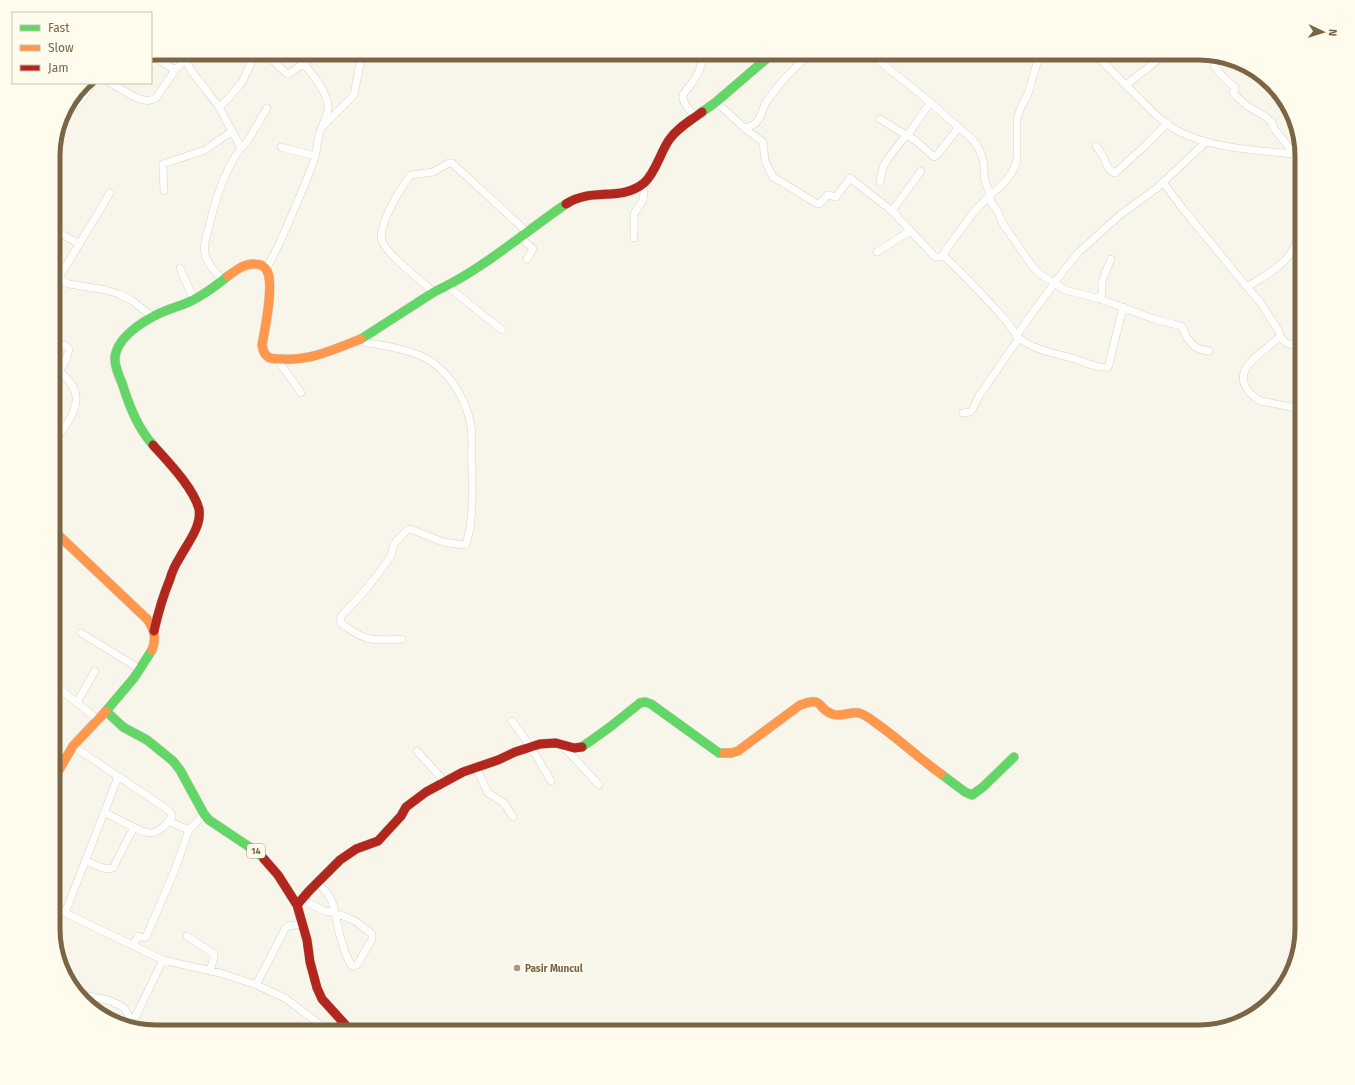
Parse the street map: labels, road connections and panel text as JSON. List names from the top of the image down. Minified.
{"streets":{"main road":["14"]},"places":["Pasir Muncul"],"legend":["Fast","Slow","Jam"],"north":"right"}
